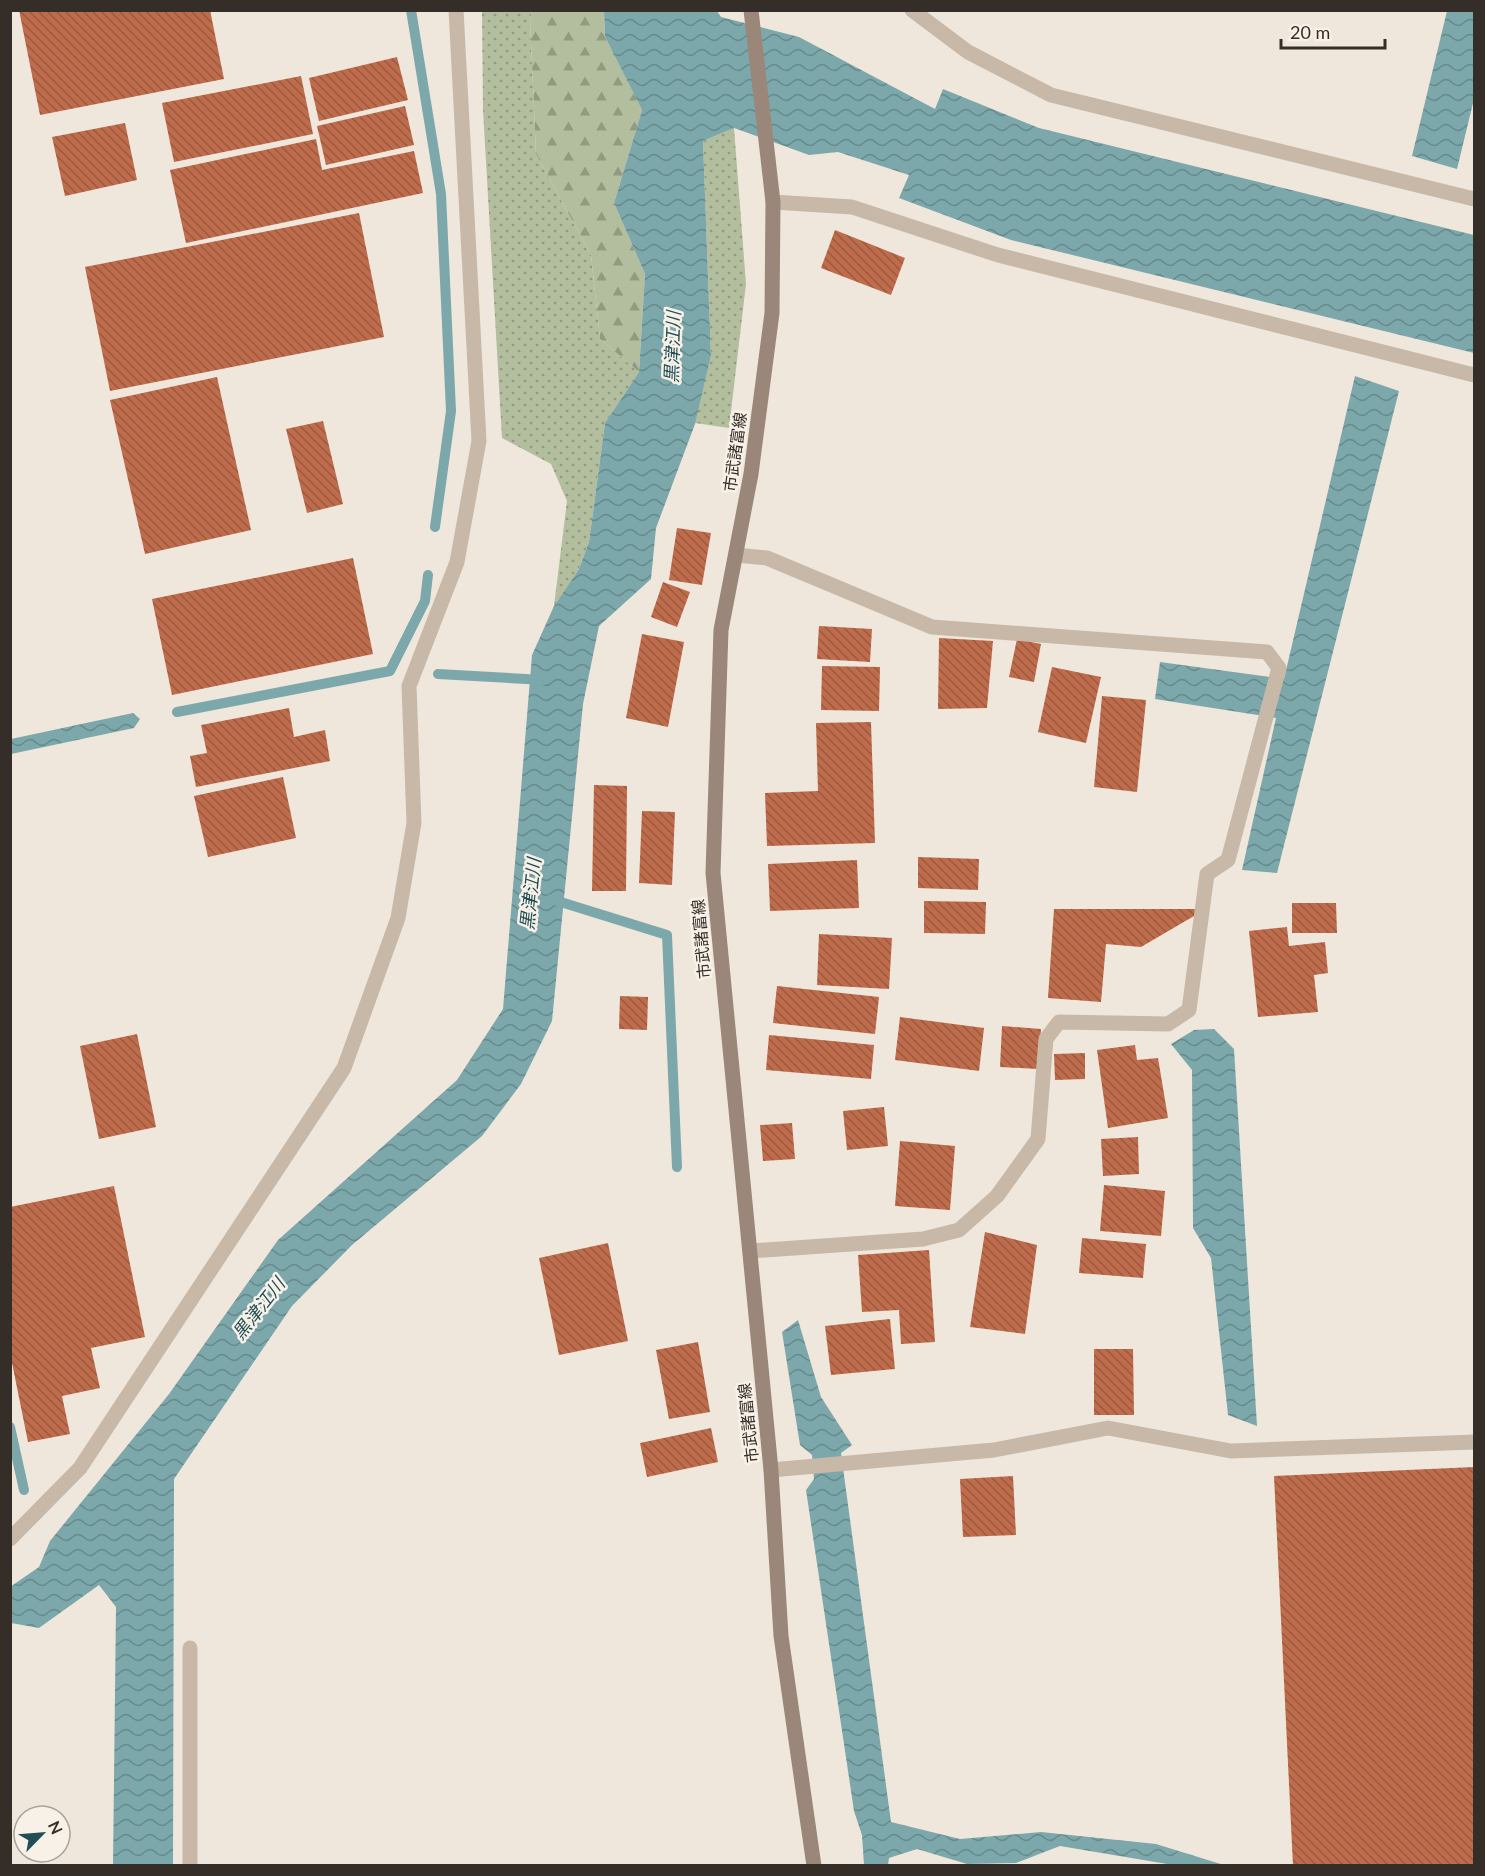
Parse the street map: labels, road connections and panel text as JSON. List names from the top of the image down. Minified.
{"streets":{"main road":["市武諸富線"]},"water":["黒津江川"],"scale_bar":"20 m","north":"top right"}
